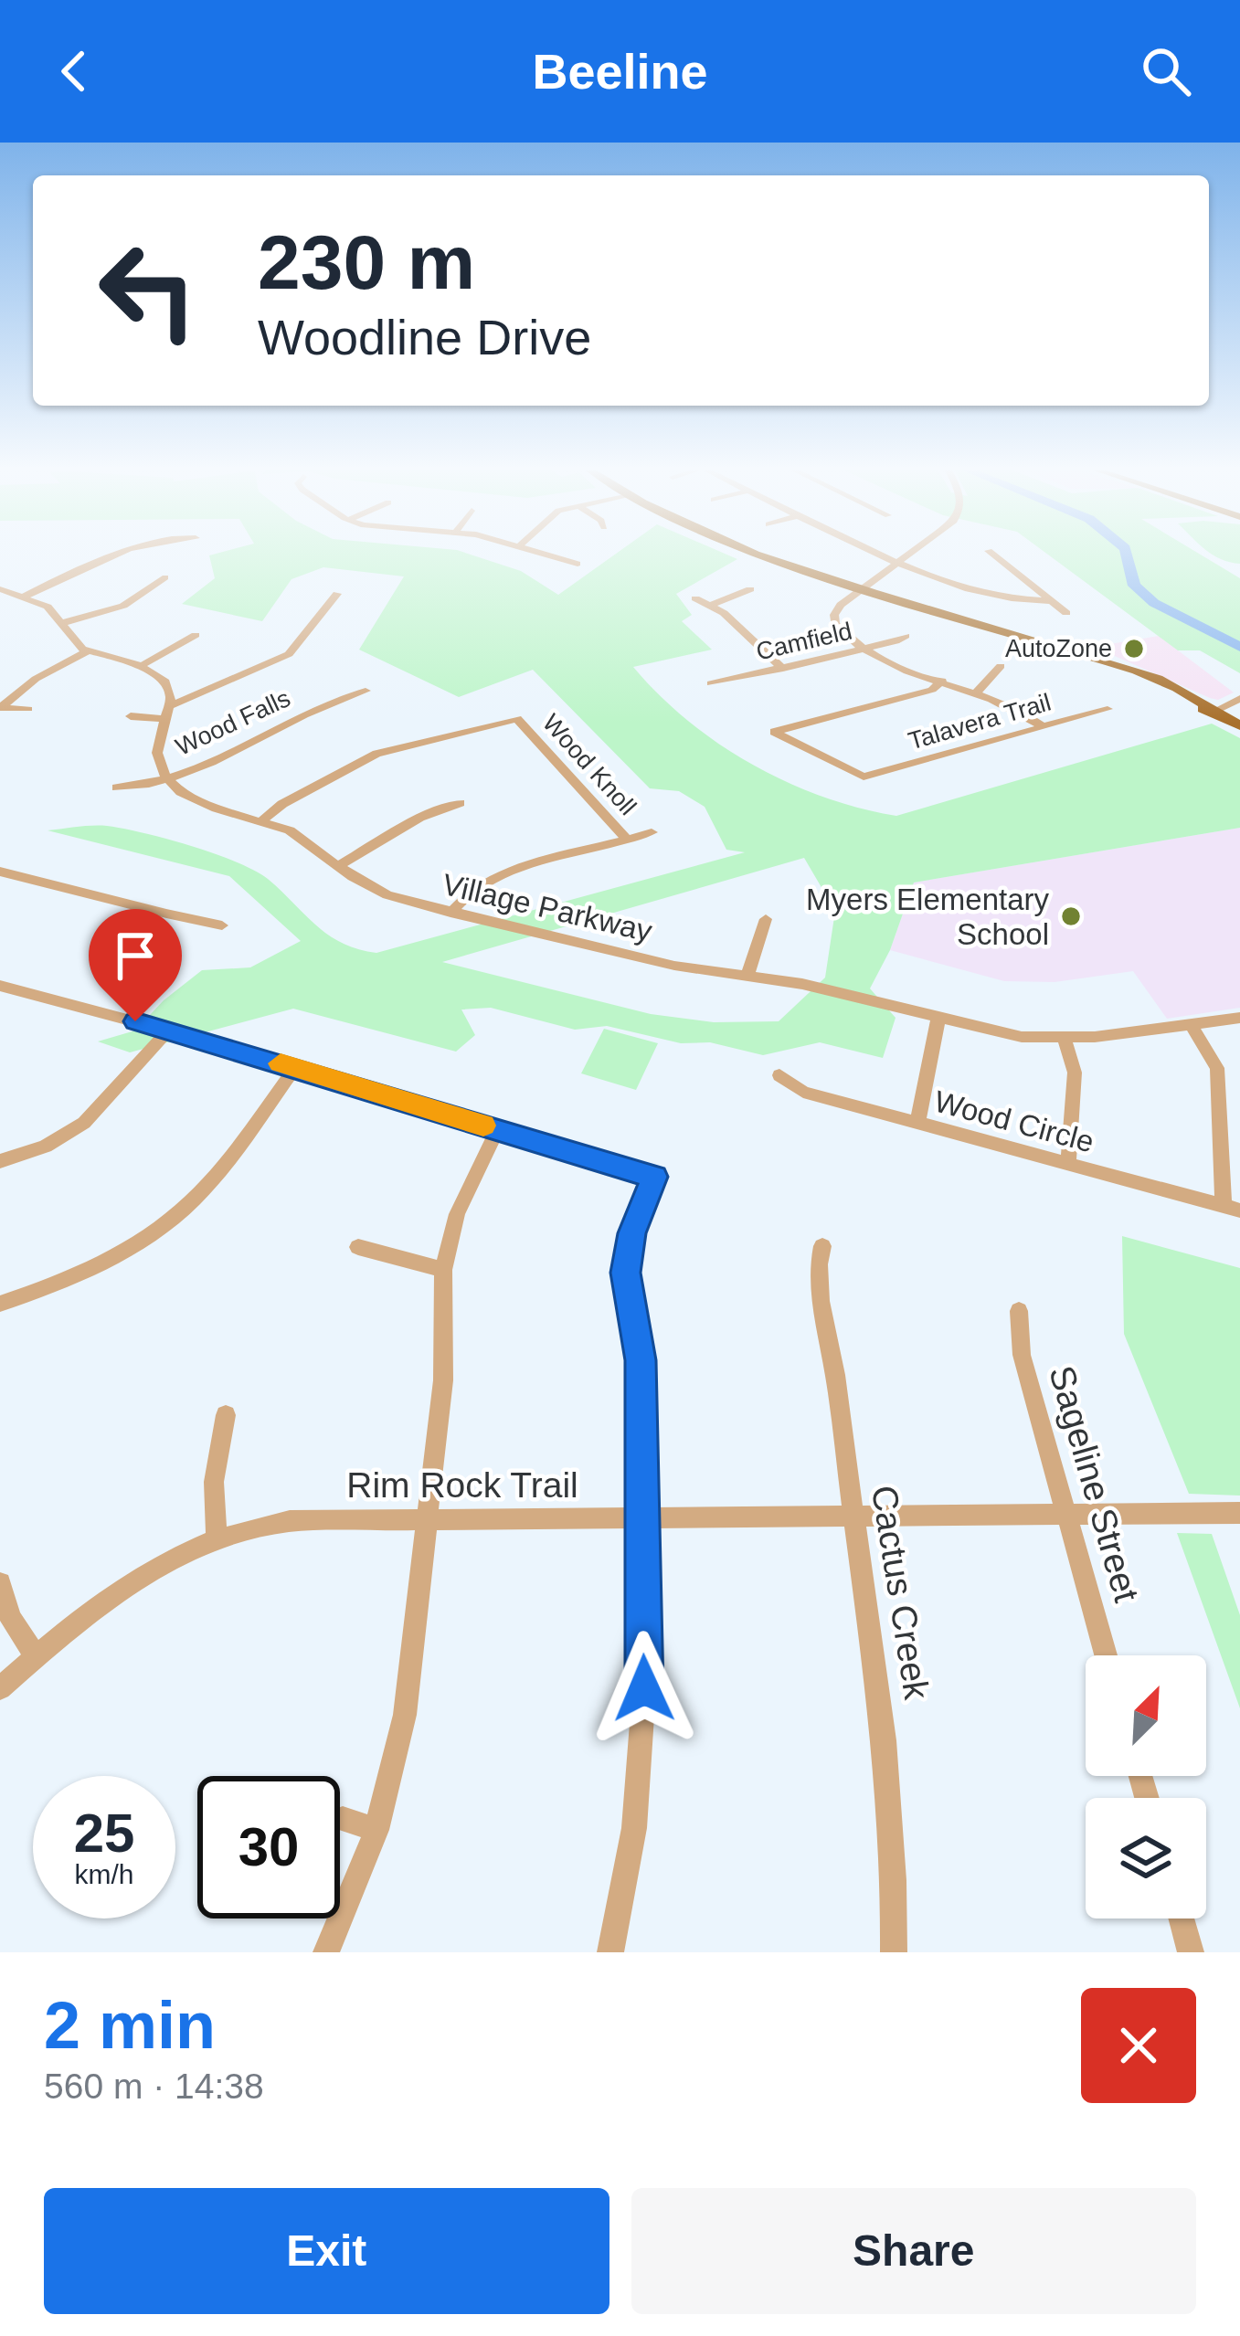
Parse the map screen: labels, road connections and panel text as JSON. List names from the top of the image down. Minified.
{"streets":{"street":["Camfield","Talavera Trail","Wood Falls","Wood Knoll","Village Parkway","Wood Circle","Sageline Street","Rim Rock Trail","Cactus Creek"]},"crossings":[["Wood Falls","Village Parkway"],["Wood Knoll","Village Parkway"],["Sageline Street","Rim Rock Trail"],["Rim Rock Trail","Cactus Creek"]],"places":["AutoZone","Myers Elementary School"],"north":"top right","page":{"header":"Beeline","turn":["230 m","Woodline Drive"],"speed":"25 km/h","limit":"30","heading":["2 min","560 m · 14:38"],"buttons":["Exit","Share"]}}
